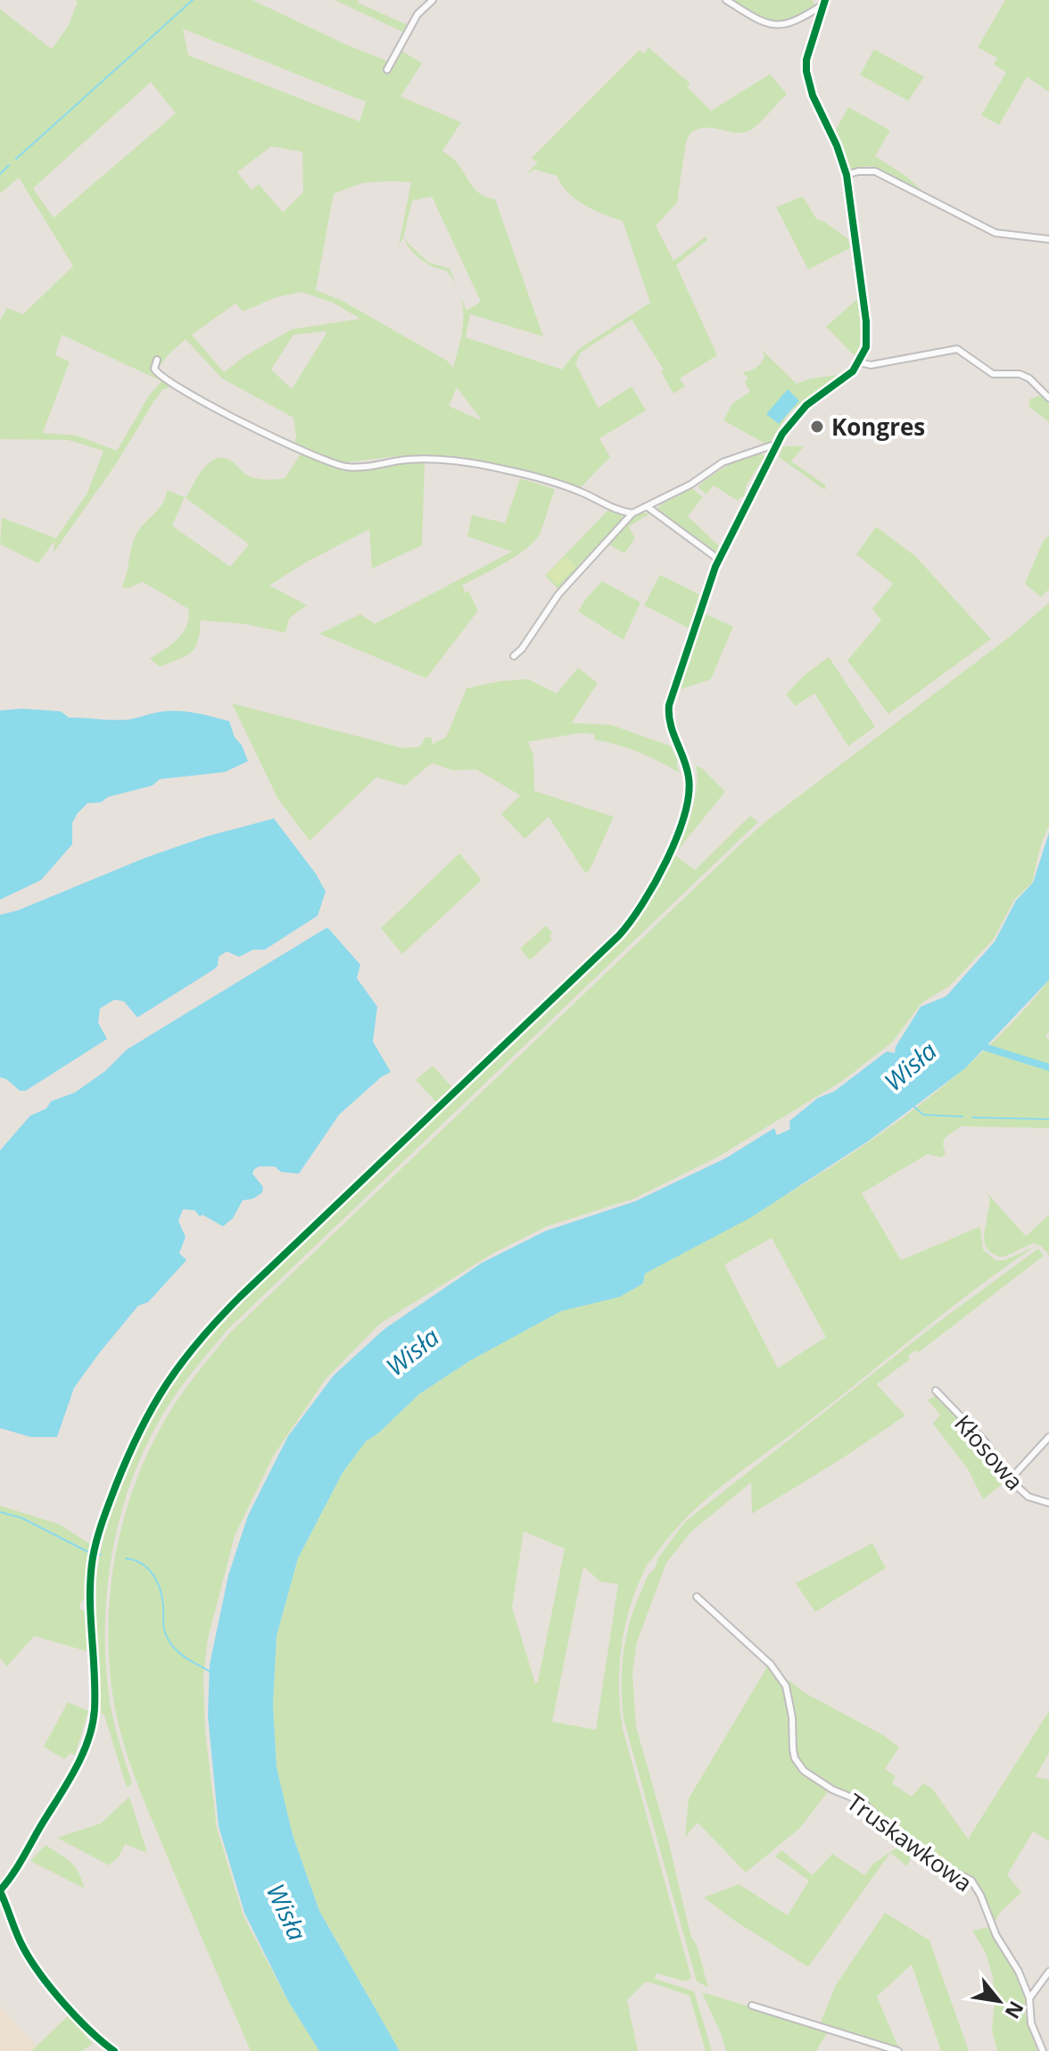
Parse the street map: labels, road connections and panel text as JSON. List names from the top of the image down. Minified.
{"streets":{"street":["Kłosowa","Truskawkowa"]},"water":["Wisła"],"places":["Kongres"],"north":"bottom right"}
